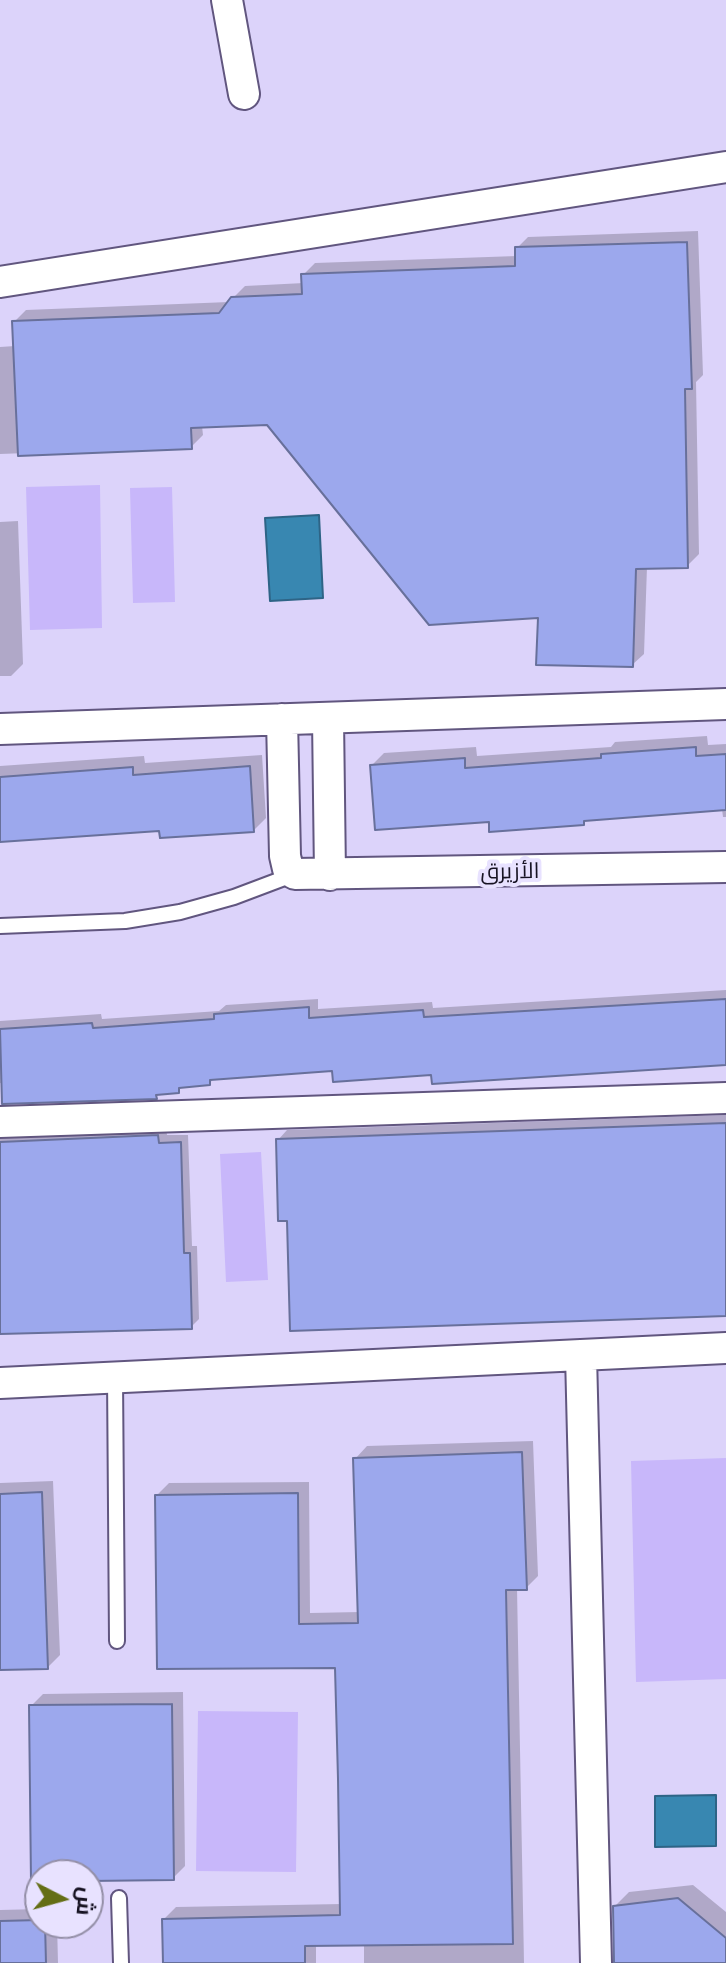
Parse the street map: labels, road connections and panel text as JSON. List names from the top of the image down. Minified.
{"streets":{"street":["الأزيرق"]},"north":"right"}
